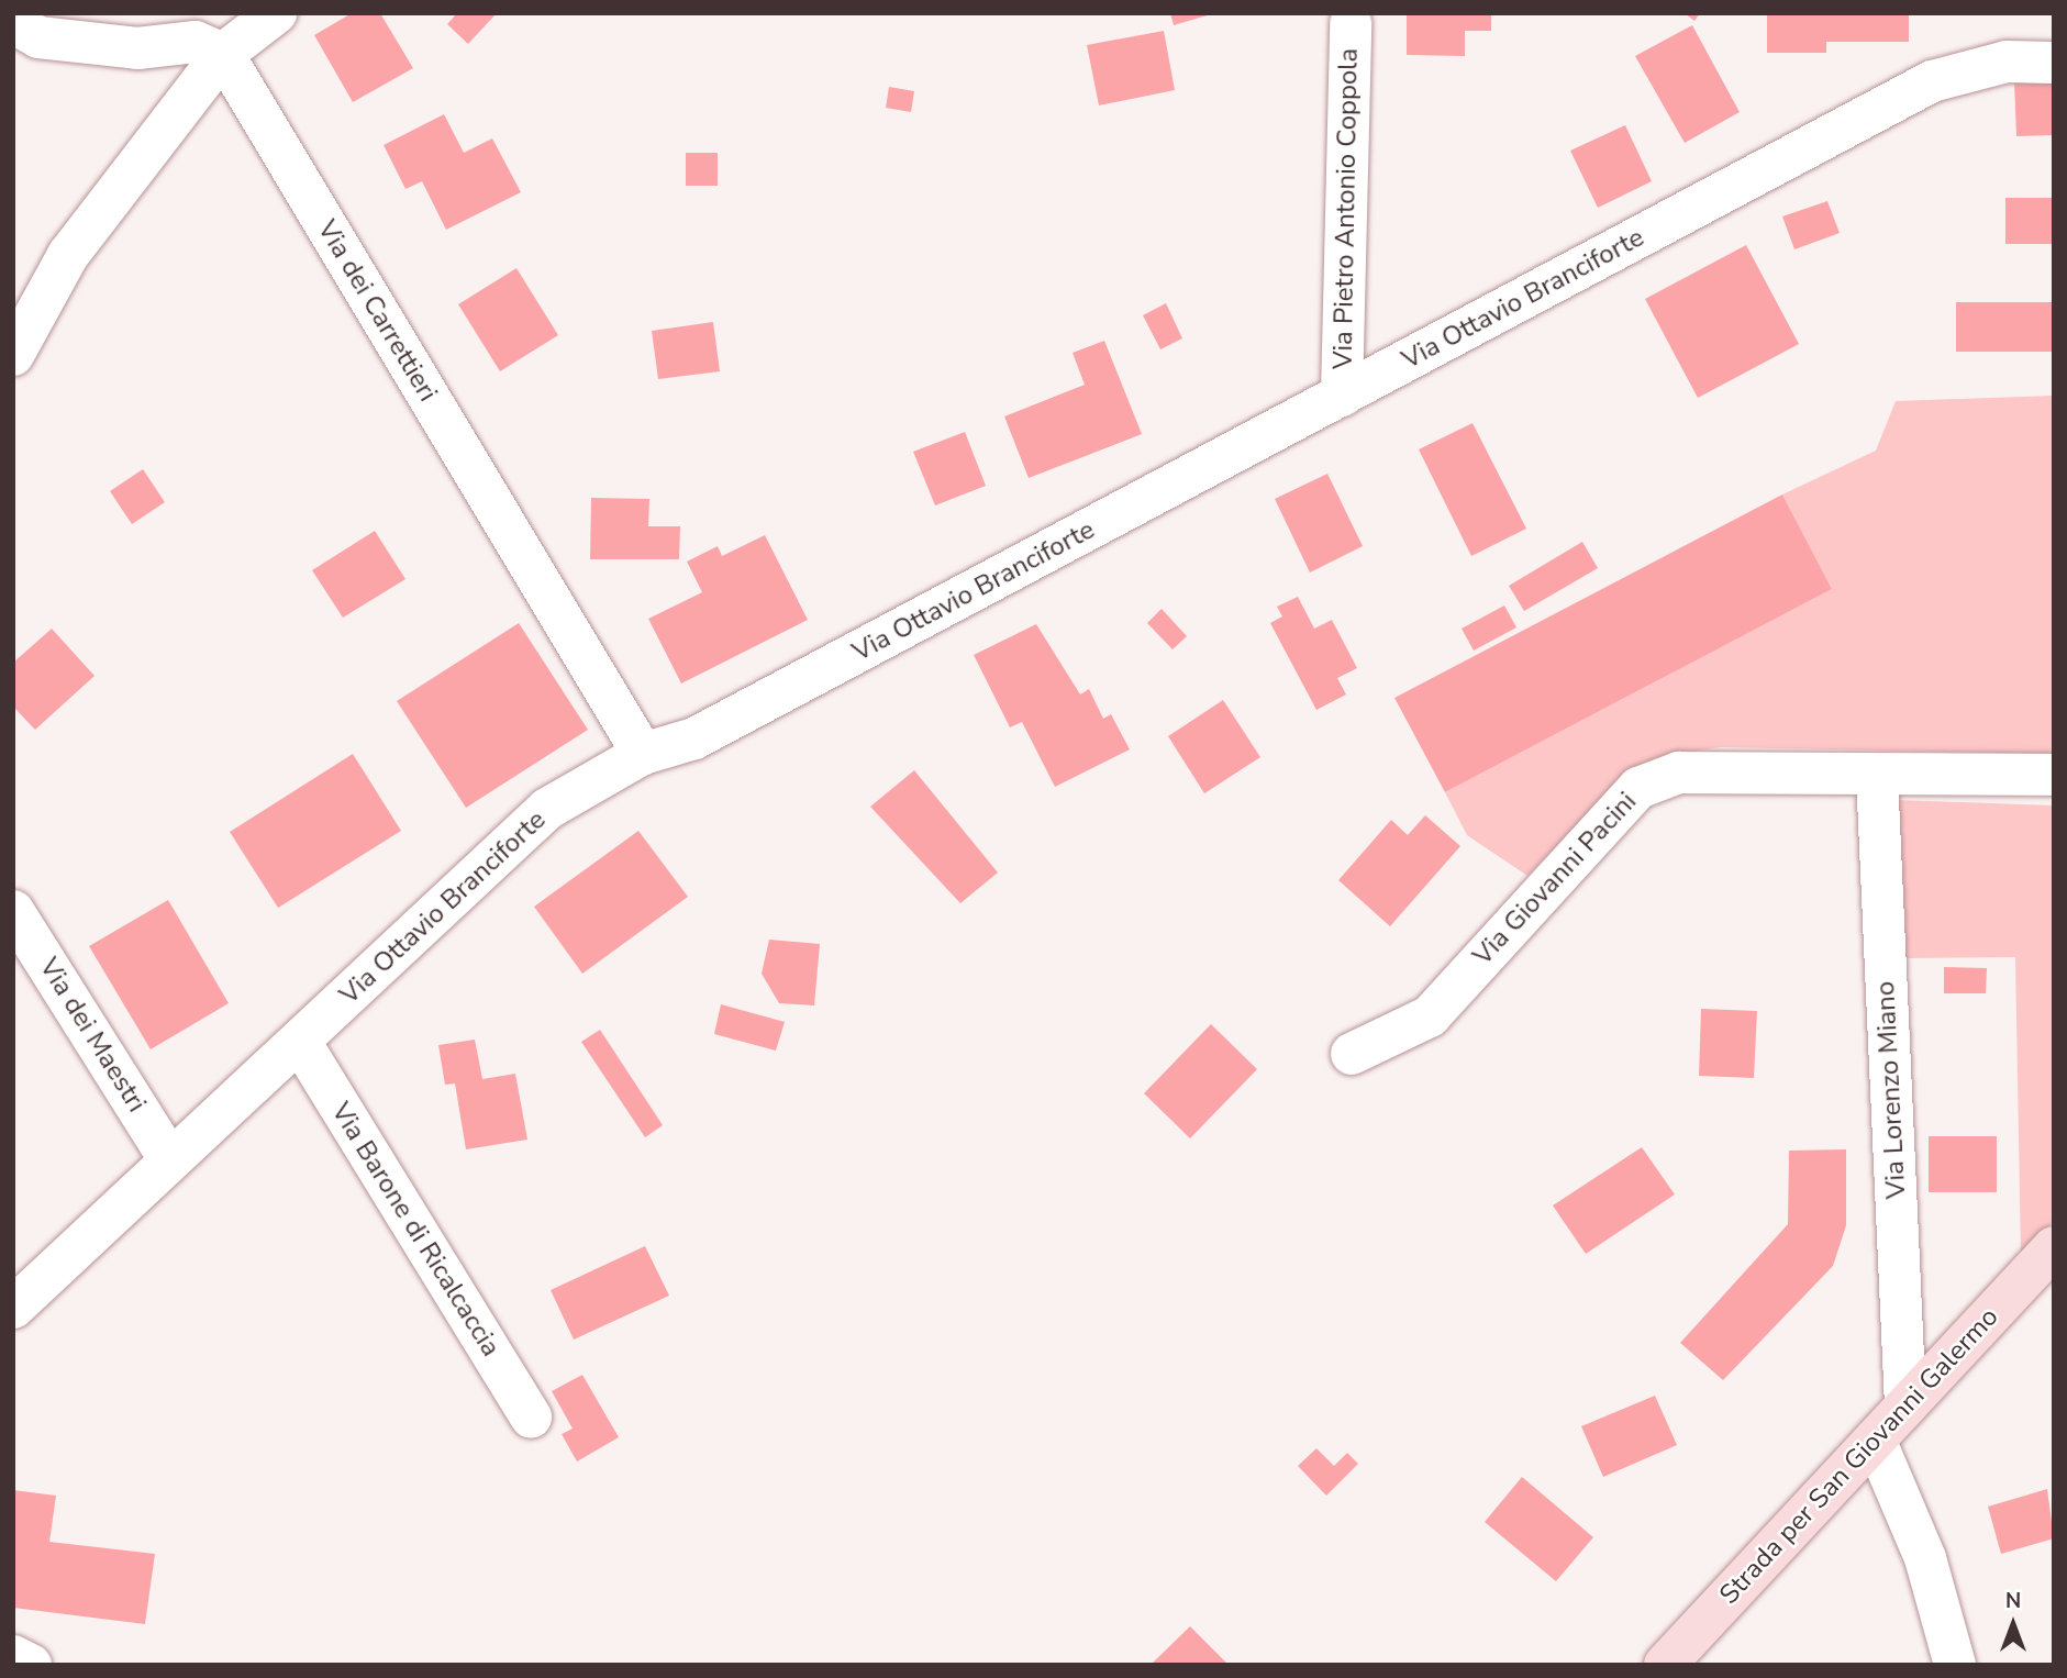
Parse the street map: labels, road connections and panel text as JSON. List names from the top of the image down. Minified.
{"streets":{"main road":["Strada per San Giovanni Galermo"],"street":["Via Pietro Antonio Coppola","Via Ottavio Branciforte","Via dei Carrettieri","Via Giovanni Pacini","Via dei Maestri","Via Lorenzo Miano","Via Barone di Ricalcaccia"]},"crossings":[["Via Pietro Antonio Coppola","Via Ottavio Branciforte"],["Via Ottavio Branciforte","Via dei Carrettieri"],["Via Ottavio Branciforte","Via dei Maestri"],["Via Ottavio Branciforte","Via Barone di Ricalcaccia"],["Via Giovanni Pacini","Via Lorenzo Miano"],["Via Lorenzo Miano","Strada per San Giovanni Galermo"]],"north":"top"}
